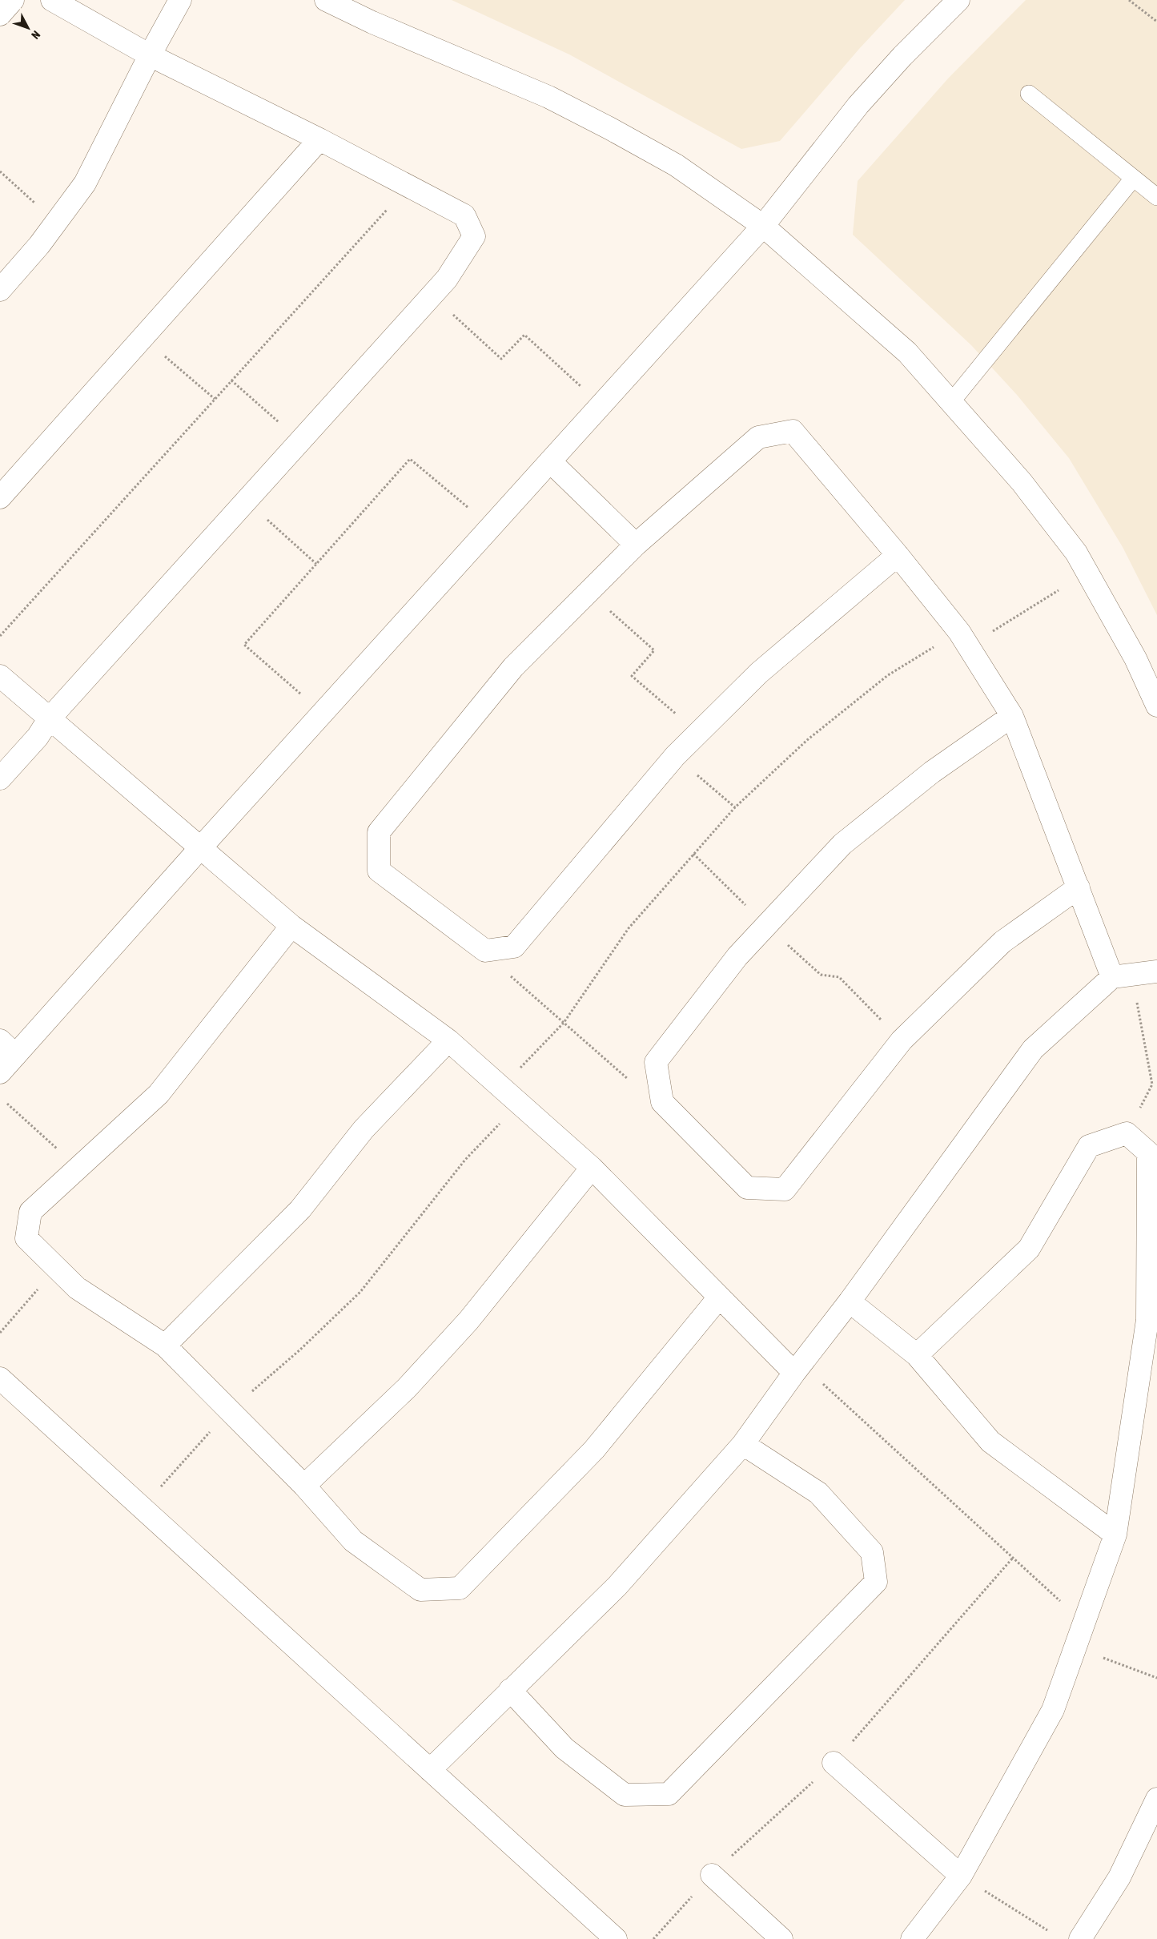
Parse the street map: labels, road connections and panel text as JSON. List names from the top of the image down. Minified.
{"north":"bottom right"}
